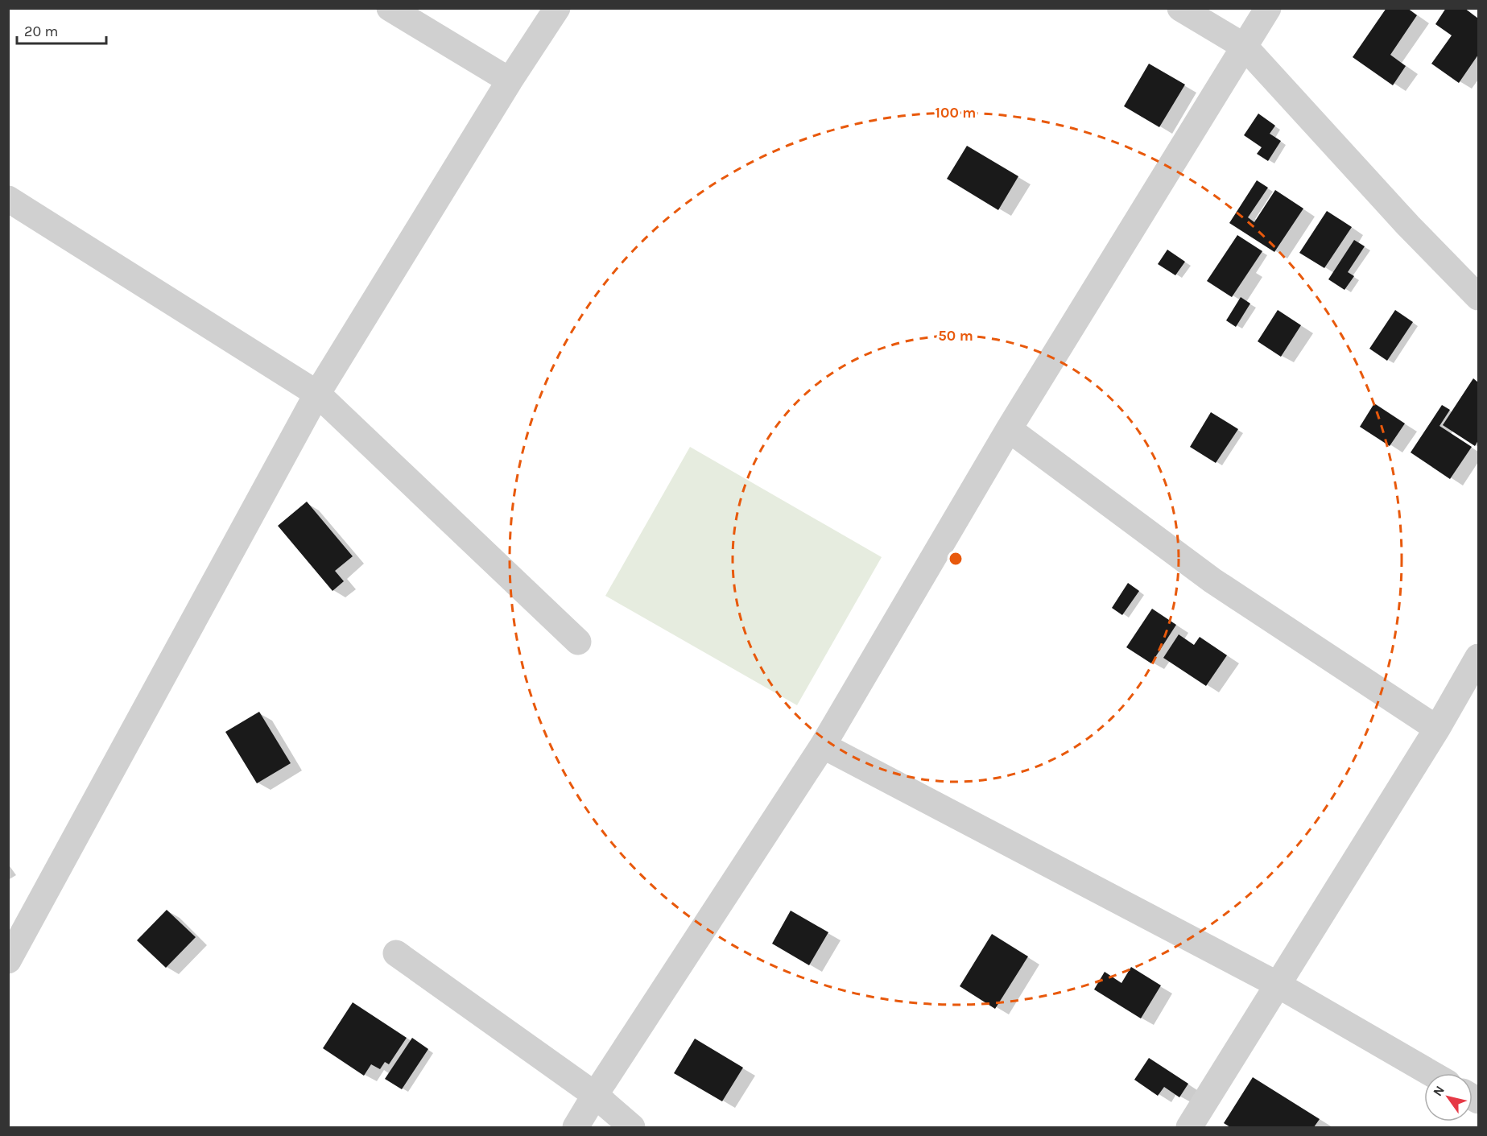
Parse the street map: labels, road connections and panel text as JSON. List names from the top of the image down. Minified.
{"scale_bar":"20 m","north":"top left","rings":["100 m","50 m"]}
